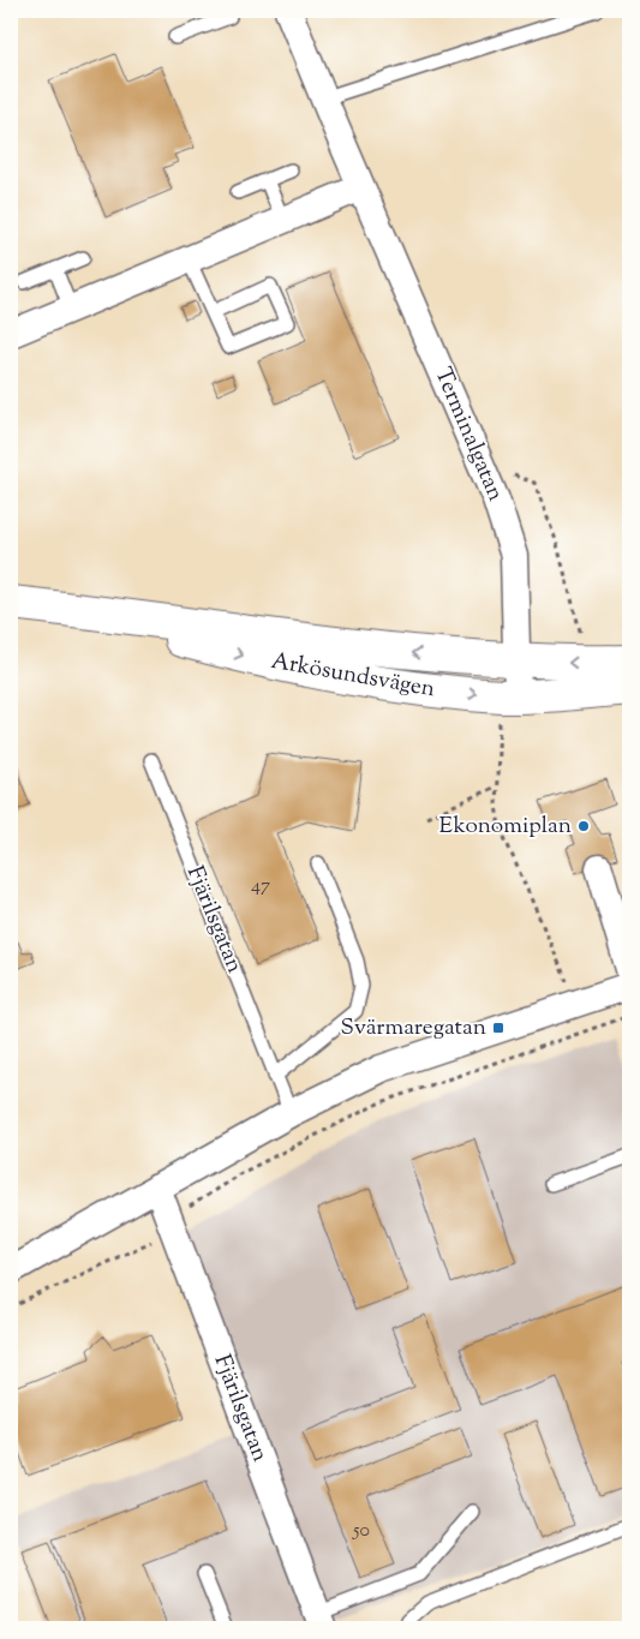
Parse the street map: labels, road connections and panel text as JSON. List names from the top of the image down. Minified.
{"streets":{"main road":["Arkösundsvägen"],"street":["Terminalgatan","Fjärilsgatan"]},"crossings":[["Terminalgatan","Arkösundsvägen"]],"places":{"other":["Ekonomiplan"],"transit":["Svärmaregatan"]},"house_numbers":["47","50"]}
